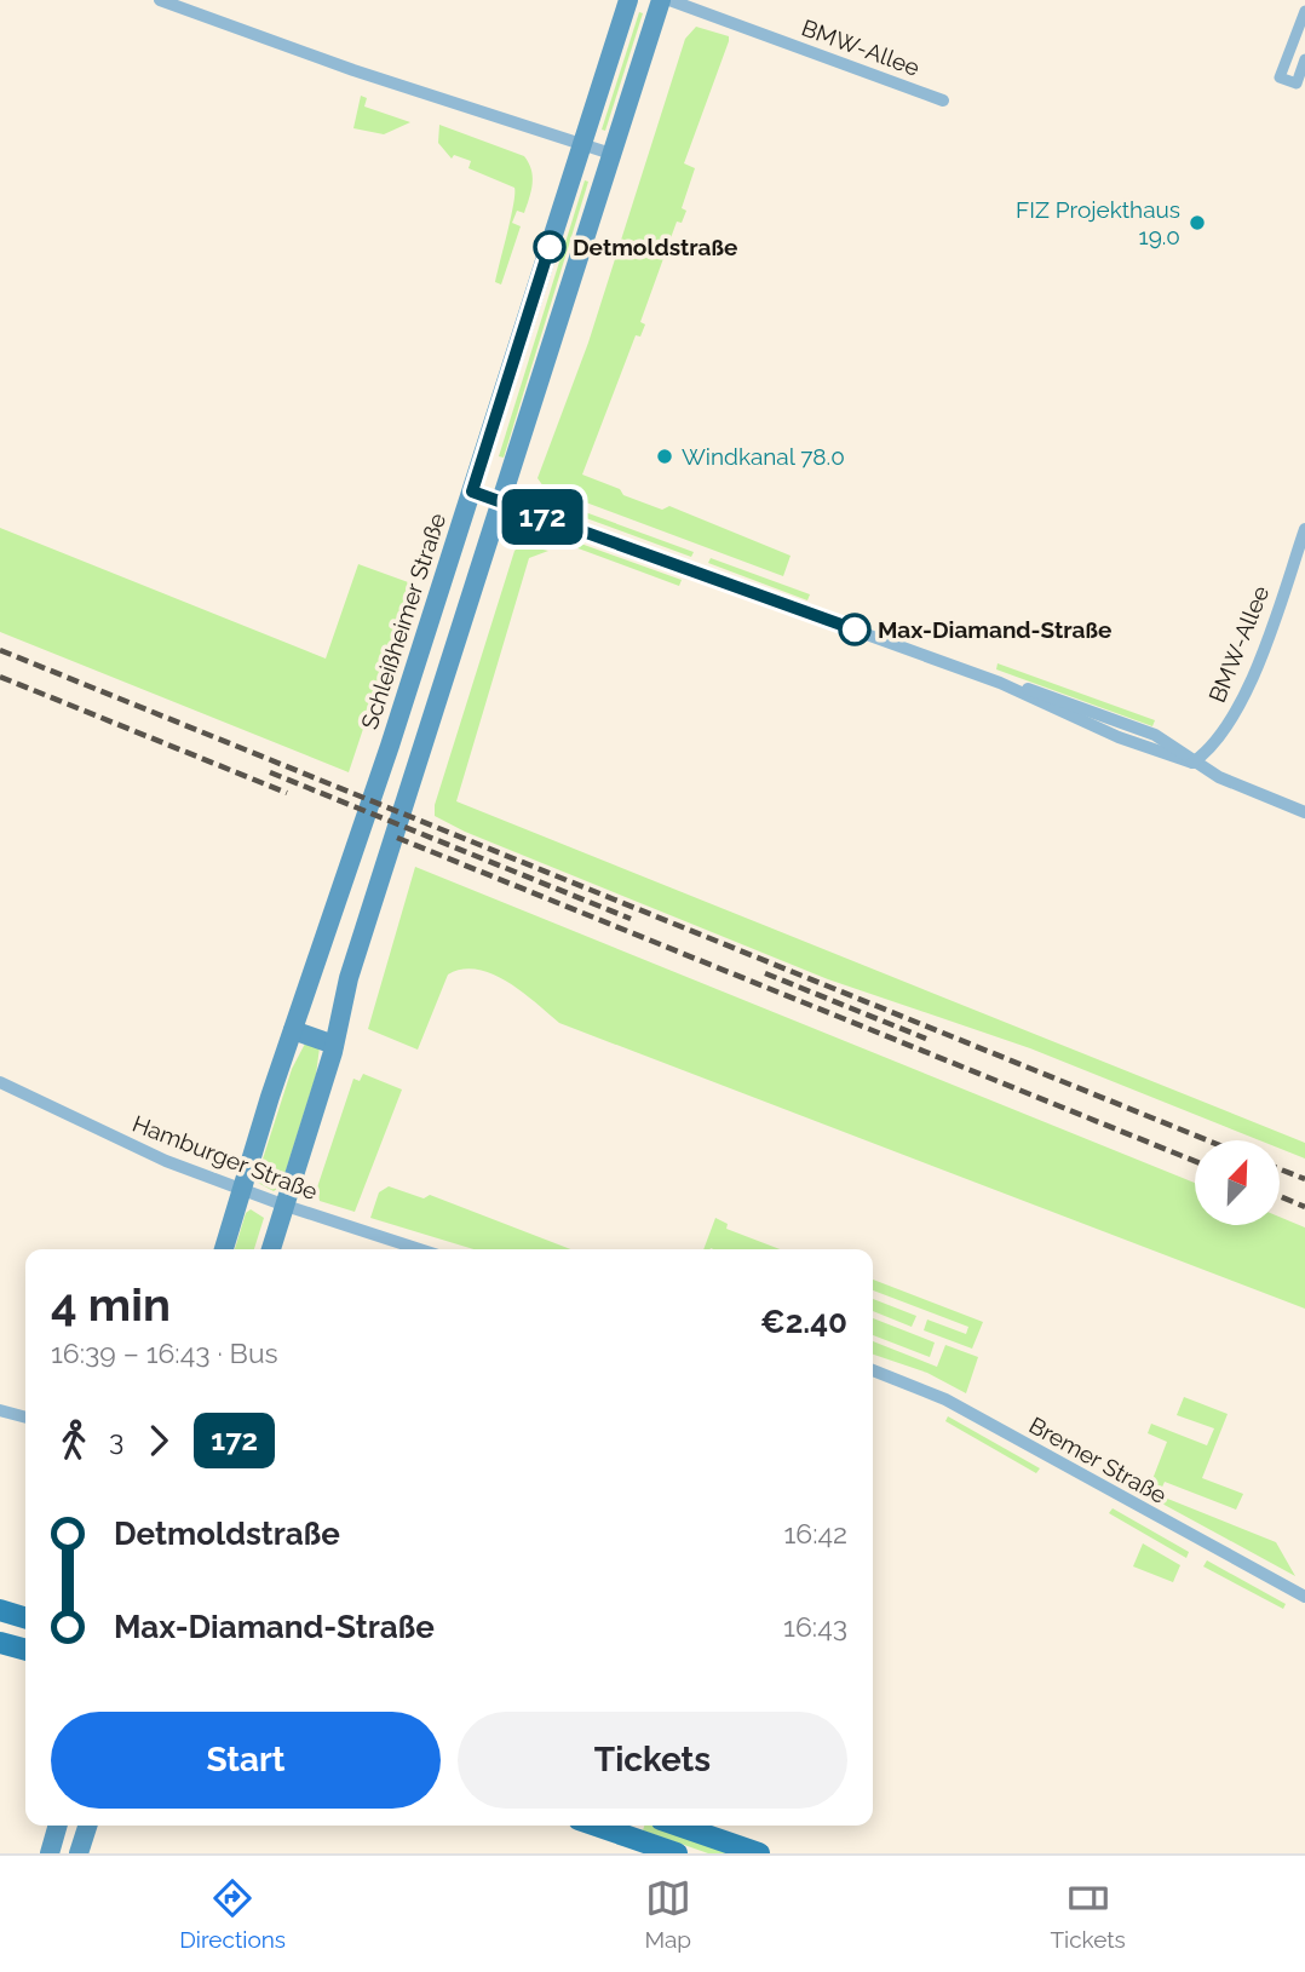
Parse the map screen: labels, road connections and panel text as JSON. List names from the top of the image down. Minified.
{"streets":{"main road":["Schleißheimer Straße"],"street":["BMW-Allee","Hamburger Straße","Bremer Straße"]},"crossings":[["Schleißheimer Straße","Hamburger Straße"]],"places":["FIZ Projekthaus 19.0","Detmoldstraße","Windkanal 78.0","Max-Diamand-Straße"],"lines":["bus line 172"],"north":"top right","page":{"on_map":"172","heading":["4 min","16:39 – 16:43 · Bus","€2.40"],"legs":["3","172"],"list":[{"name":"Detmoldstraße","value":"16:42"},{"name":"Max-Diamand-Straße","value":"16:43"}],"buttons":["Start","Tickets"],"tabs":["Directions","Map","Tickets"]}}
